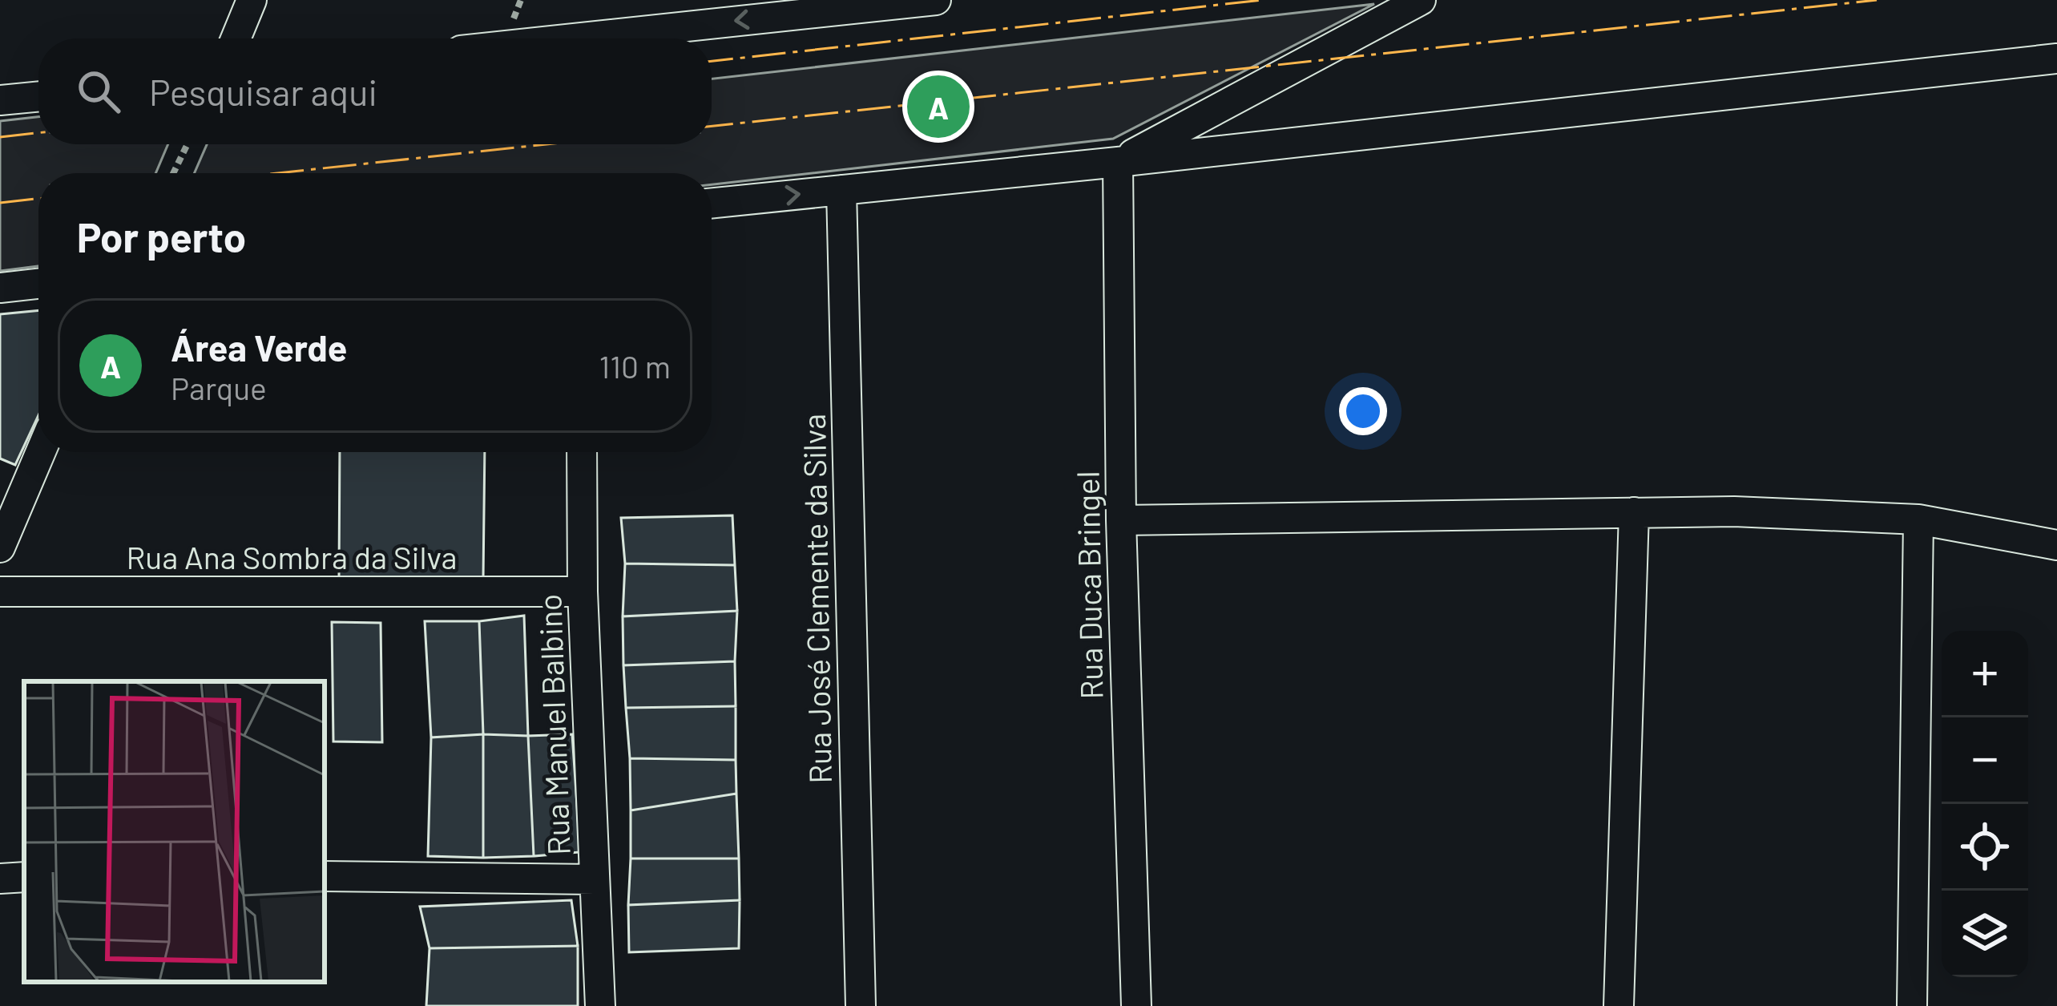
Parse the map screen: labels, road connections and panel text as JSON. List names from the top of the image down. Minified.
{"streets":{"street":["Rua Ana Sombra da Silva","Rua Duca Bringel","Rua José Clemente da Silva","Rua Manuel Balbino"]},"crossings":[["Rua Ana Sombra da Silva","Rua Manuel Balbino"]],"page":{"search":"Pesquisar aqui","pins":"A","heading":"Por perto","list":[{"mark":"A","name":"Área Verde","note":"Parque","value":"110 m"}],"map_buttons":["+","−"]}}
